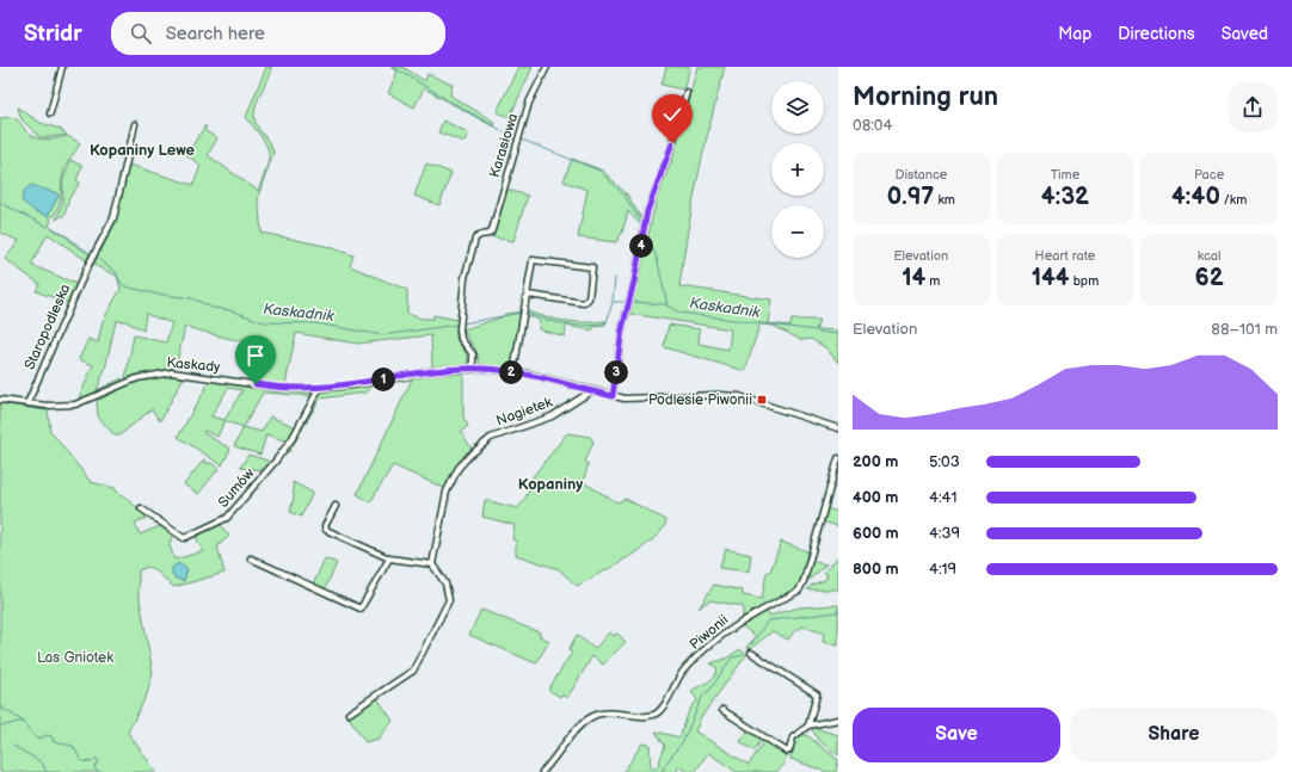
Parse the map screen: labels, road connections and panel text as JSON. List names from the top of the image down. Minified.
{"streets":{"street":["Karasiowa","Staropodleska","Kaskady","Nagietek","Sumów","Piwonii"]},"crossings":[["Karasiowa","Kaskady"],["Staropodleska","Kaskady"],["Kaskady","Nagietek"],["Kaskady","Sumów"]],"districts":["Kopaniny Lewe","Kopaniny"],"water":["Kaskadnik"],"parks":["Las Gniotek"],"places":{"transit":["Podlesie Piwonii"]},"page":{"header":"Stridr","search":"Search here","nav":["Map","Directions","Saved"],"heading":["Morning run","08:04"],"map_buttons":["+","−"],"stats":[["Distance","0.97 km"],["Time","4:32"],["Pace","4:40 /km"],["Elevation","14 m"],["Heart rate","144 bpm"],["kcal","62"]],"pins":["4","2","3","1"],"chart":["Elevation","88–101 m"],"list":[{"name":"200 m","note":"5:03"},{"name":"400 m","note":"4:41"},{"name":"600 m","note":"4:39"},{"name":"800 m","note":"4:19"}],"buttons":["Save","Share"]}}
